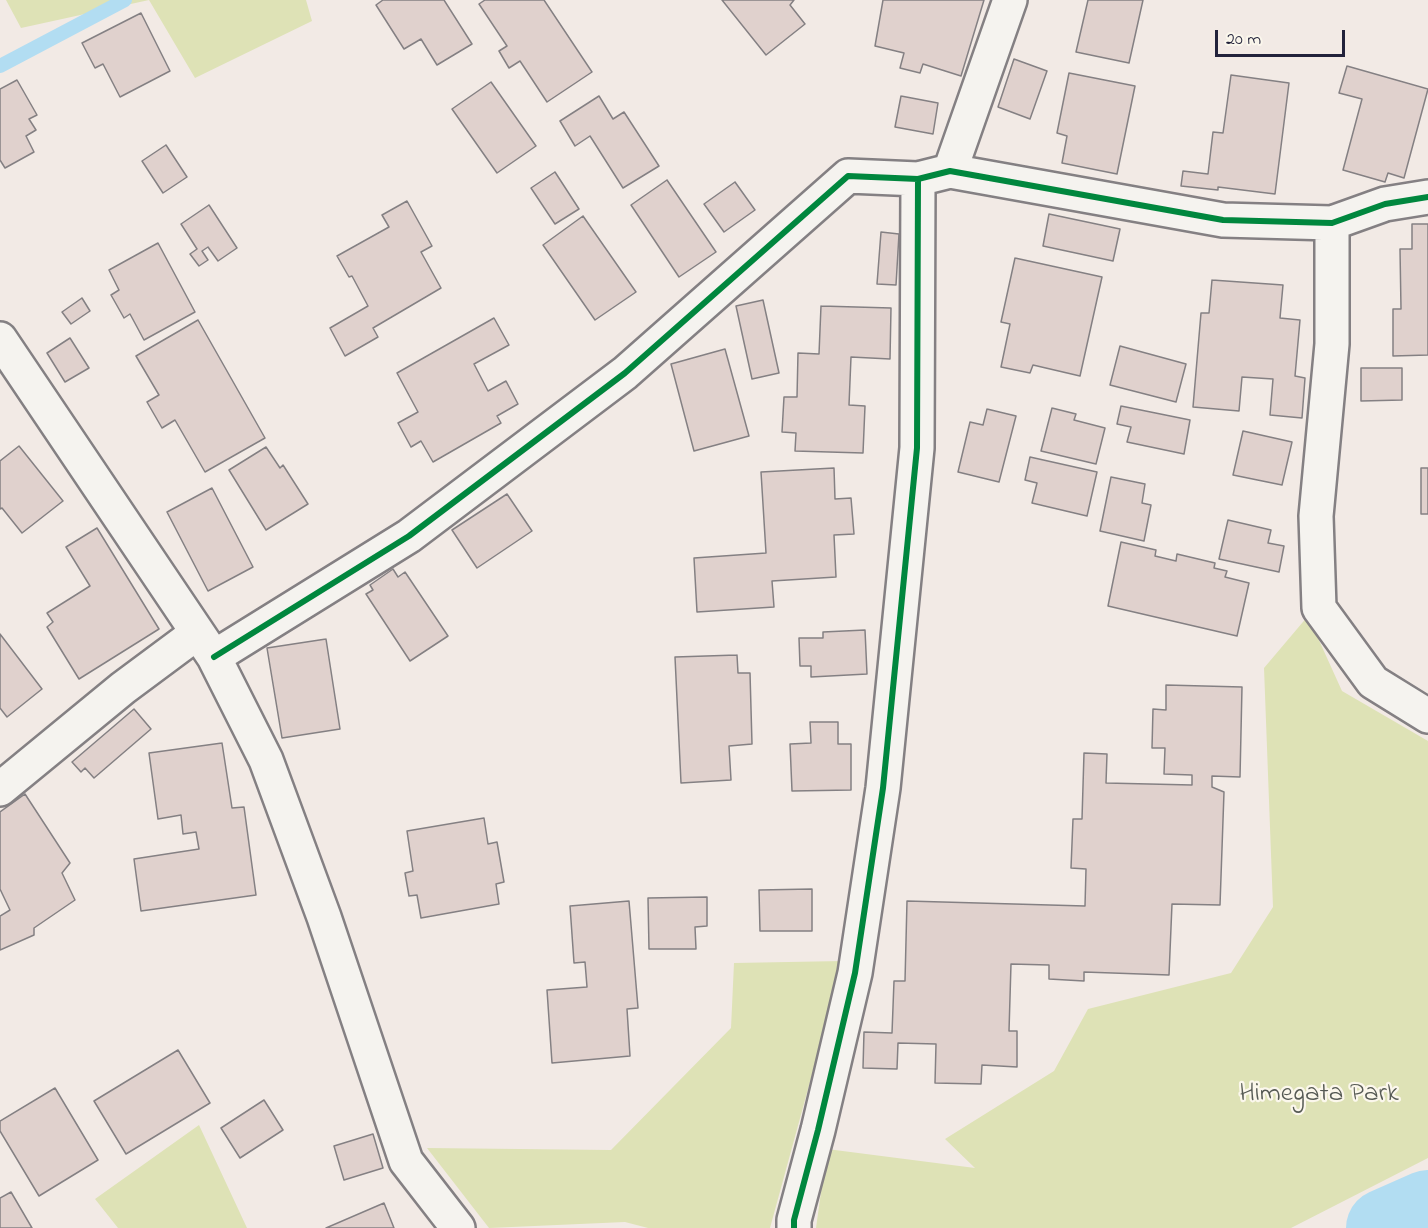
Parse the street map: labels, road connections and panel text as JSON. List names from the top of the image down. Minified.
{"parks":["Himegata Park"],"scale_bar":"20 m"}
